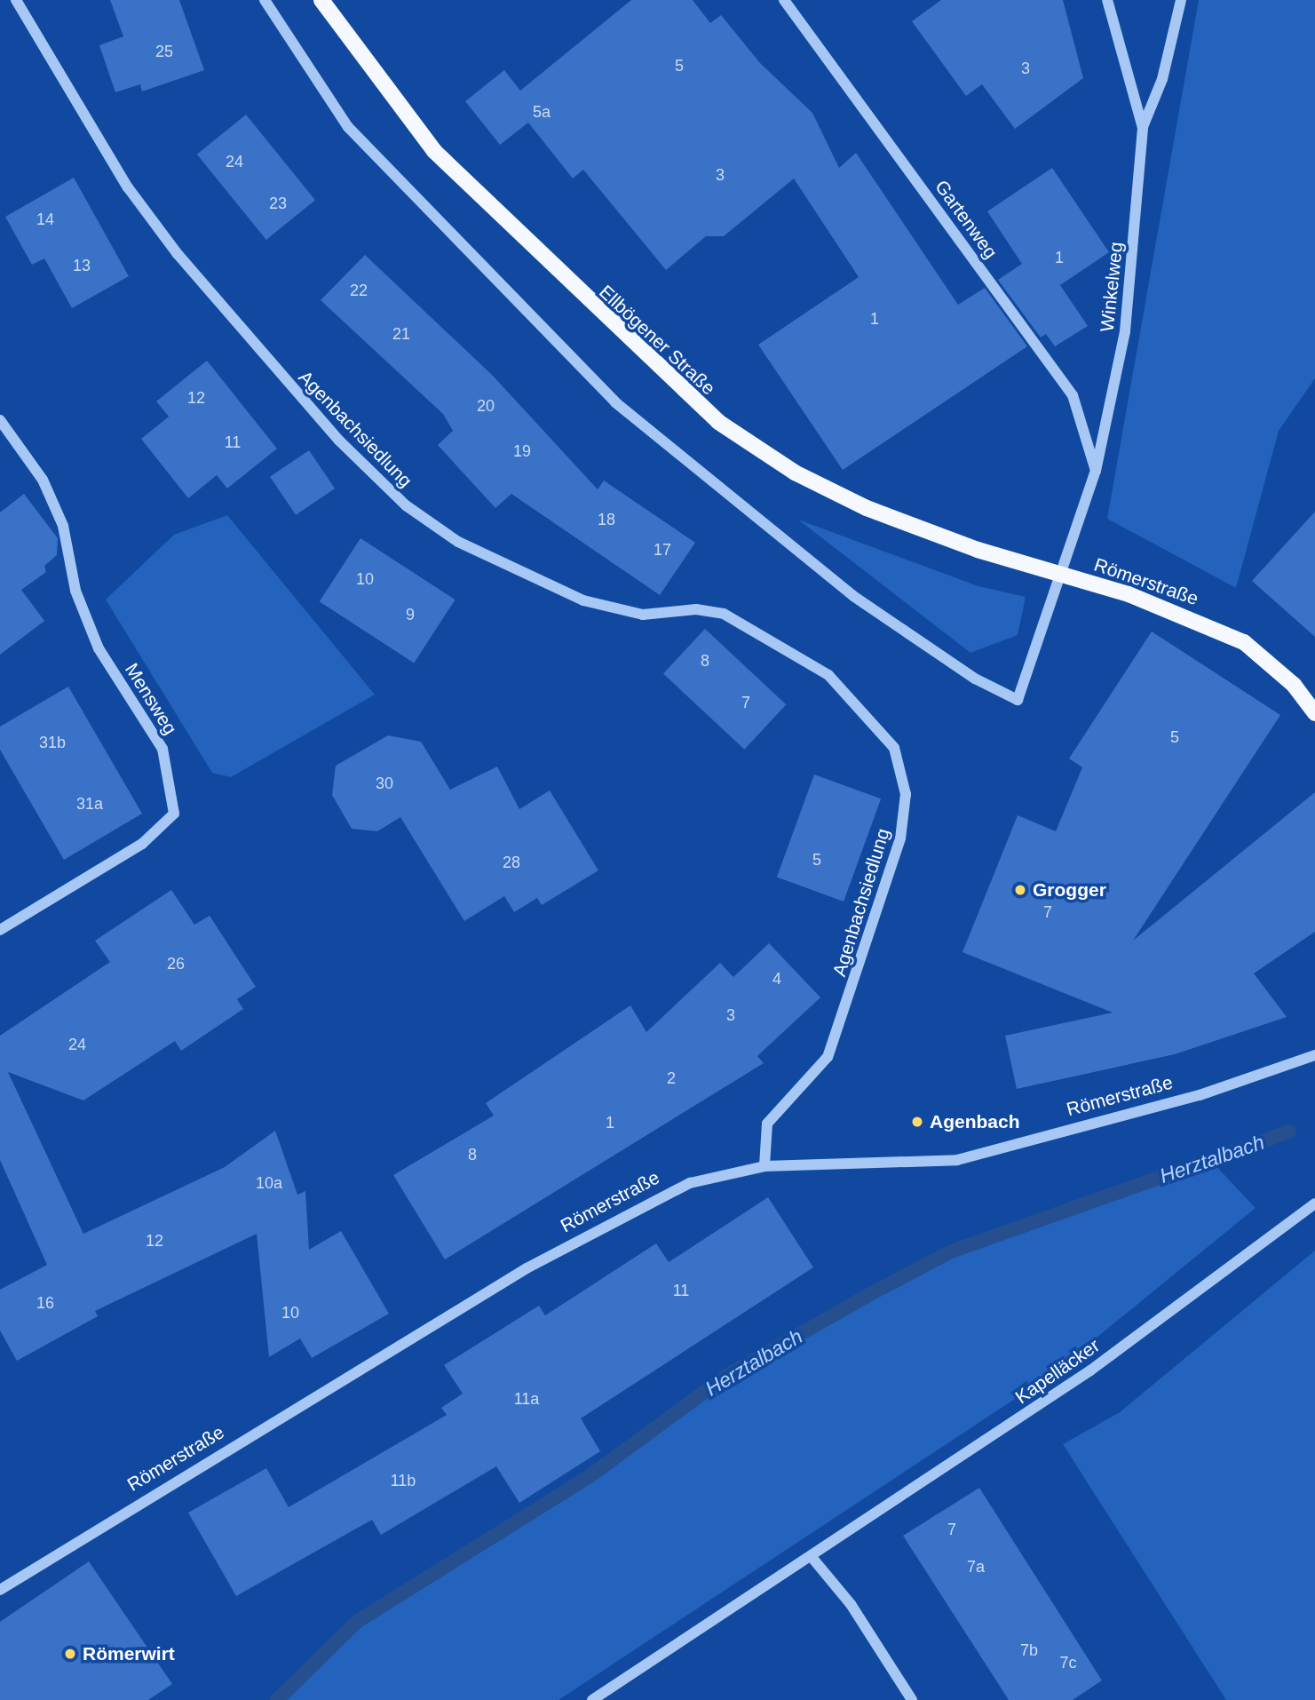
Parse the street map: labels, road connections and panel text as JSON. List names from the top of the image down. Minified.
{"streets":{"main road":["Ellbögener Straße","Römerstraße"],"street":["Gartenweg","Winkelweg","Agenbachsiedlung","Mensweg","Kapelläcker"]},"crossings":[["Gartenweg","Winkelweg"],["Winkelweg","Ellbögener Straße"],["Winkelweg","Römerstraße"],["Ellbögener Straße","Römerstraße"],["Agenbachsiedlung","Römerstraße"]],"water":["Herztalbach"],"places":["Grogger","Agenbach","Römerwirt"],"house_numbers":["25","5","3","5a","24","3","23","14","1","13","22","1","21","12","20","11","19","18","17","10","9","8","7","5","31b","30","31a","5","28","7","26","4","3","24","2","1","8","10a","12","11","16","10","11a","11b","7","7a","7b","7c"]}
